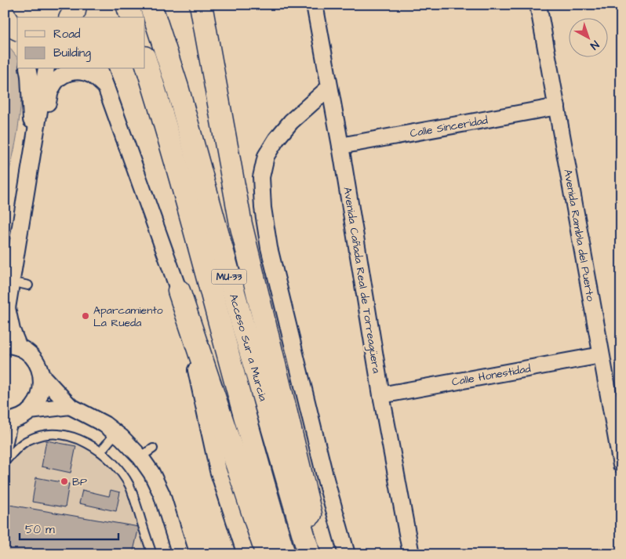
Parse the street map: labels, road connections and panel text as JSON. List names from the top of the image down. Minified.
{"streets":{"main road":["MU-33","Acceso Sur a Murcia"],"street":["Calle Sinceridad","Avenida Rambla del Puerto","Avenida Cañada Real de Torreagüera","Calle Honestidad"]},"crossings":[["Calle Sinceridad","Avenida Rambla del Puerto"],["Calle Sinceridad","Avenida Cañada Real de Torreagüera"],["Avenida Rambla del Puerto","Calle Honestidad"],["Avenida Cañada Real de Torreagüera","Calle Honestidad"]],"places":["Aparcamiento La Rueda","BP"],"legend":["Road","Building"],"scale_bar":"50 m","north":"bottom right"}
